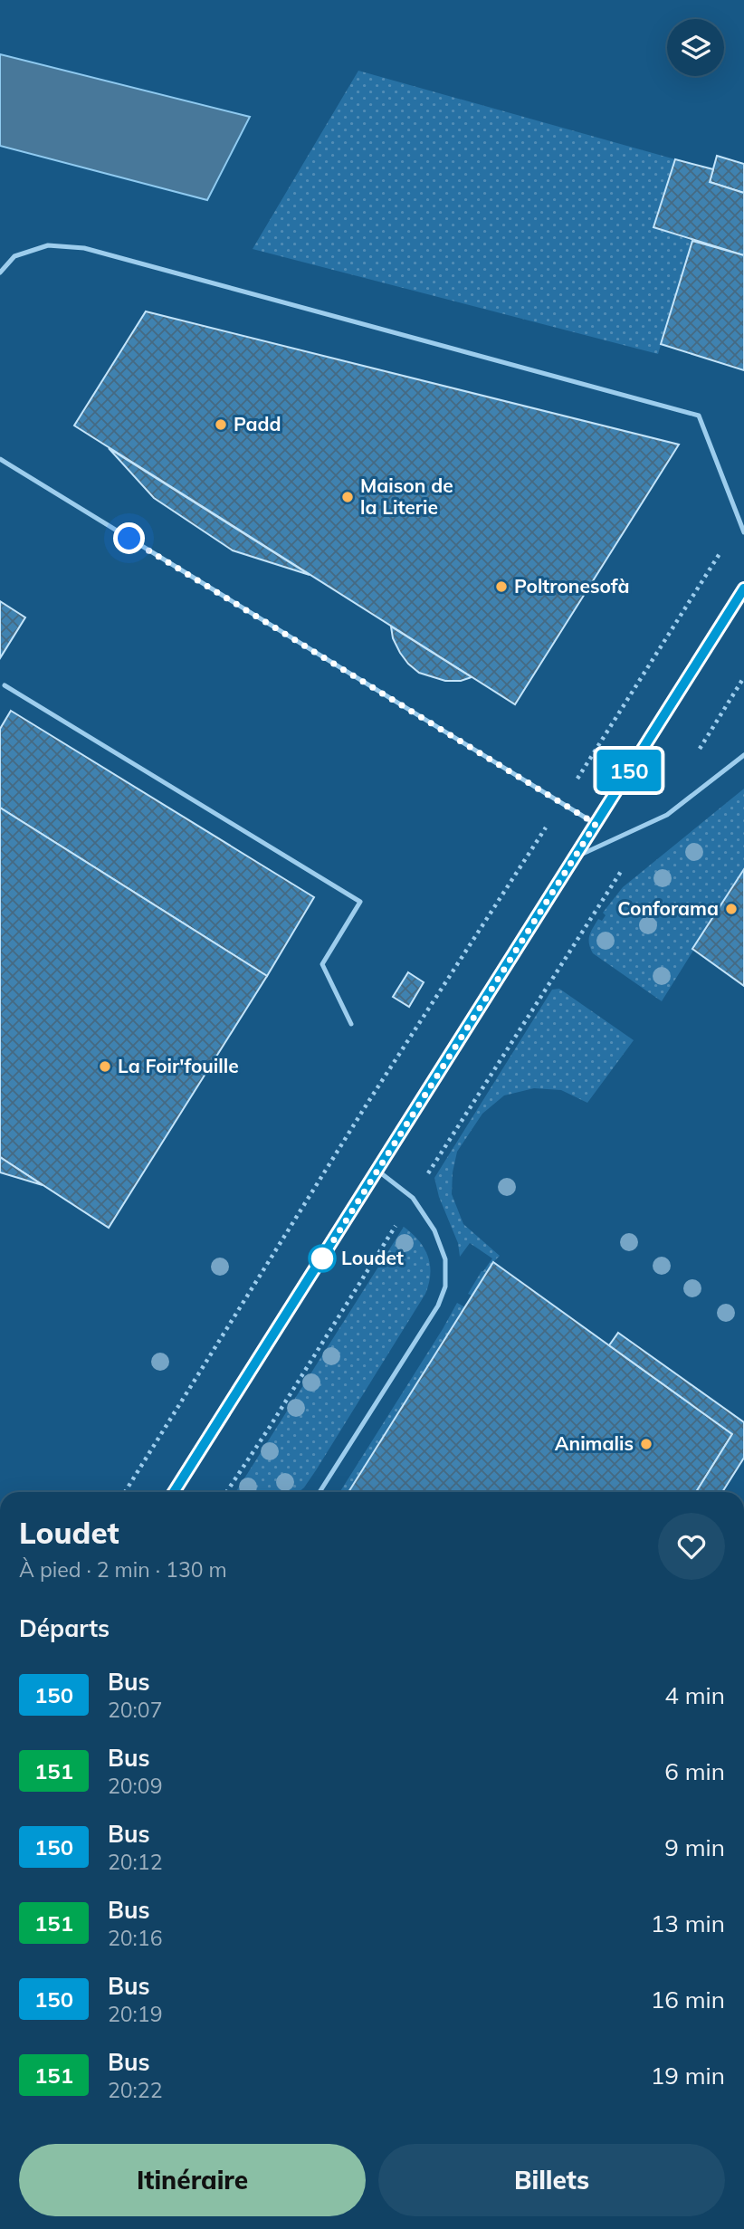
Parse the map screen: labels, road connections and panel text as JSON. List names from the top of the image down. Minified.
{"places":["Padd","Maison de la Literie","Poltronesofà","Conforama","La Foir'fouille","Loudet","Animalis"],"lines":["bus line 150"],"page":{"on_map":"150","heading":[["Loudet","À pied · 2 min · 130 m"],"Départs"],"list":[{"mark":"150","name":"Bus","note":"20:07","value":"4 min"},{"mark":"151","name":"Bus","note":"20:09","value":"6 min"},{"mark":"150","name":"Bus","note":"20:12","value":"9 min"},{"mark":"151","name":"Bus","note":"20:16","value":"13 min"},{"mark":"150","name":"Bus","note":"20:19","value":"16 min"},{"mark":"151","name":"Bus","note":"20:22","value":"19 min"}],"buttons":["Itinéraire","Billets"]}}
